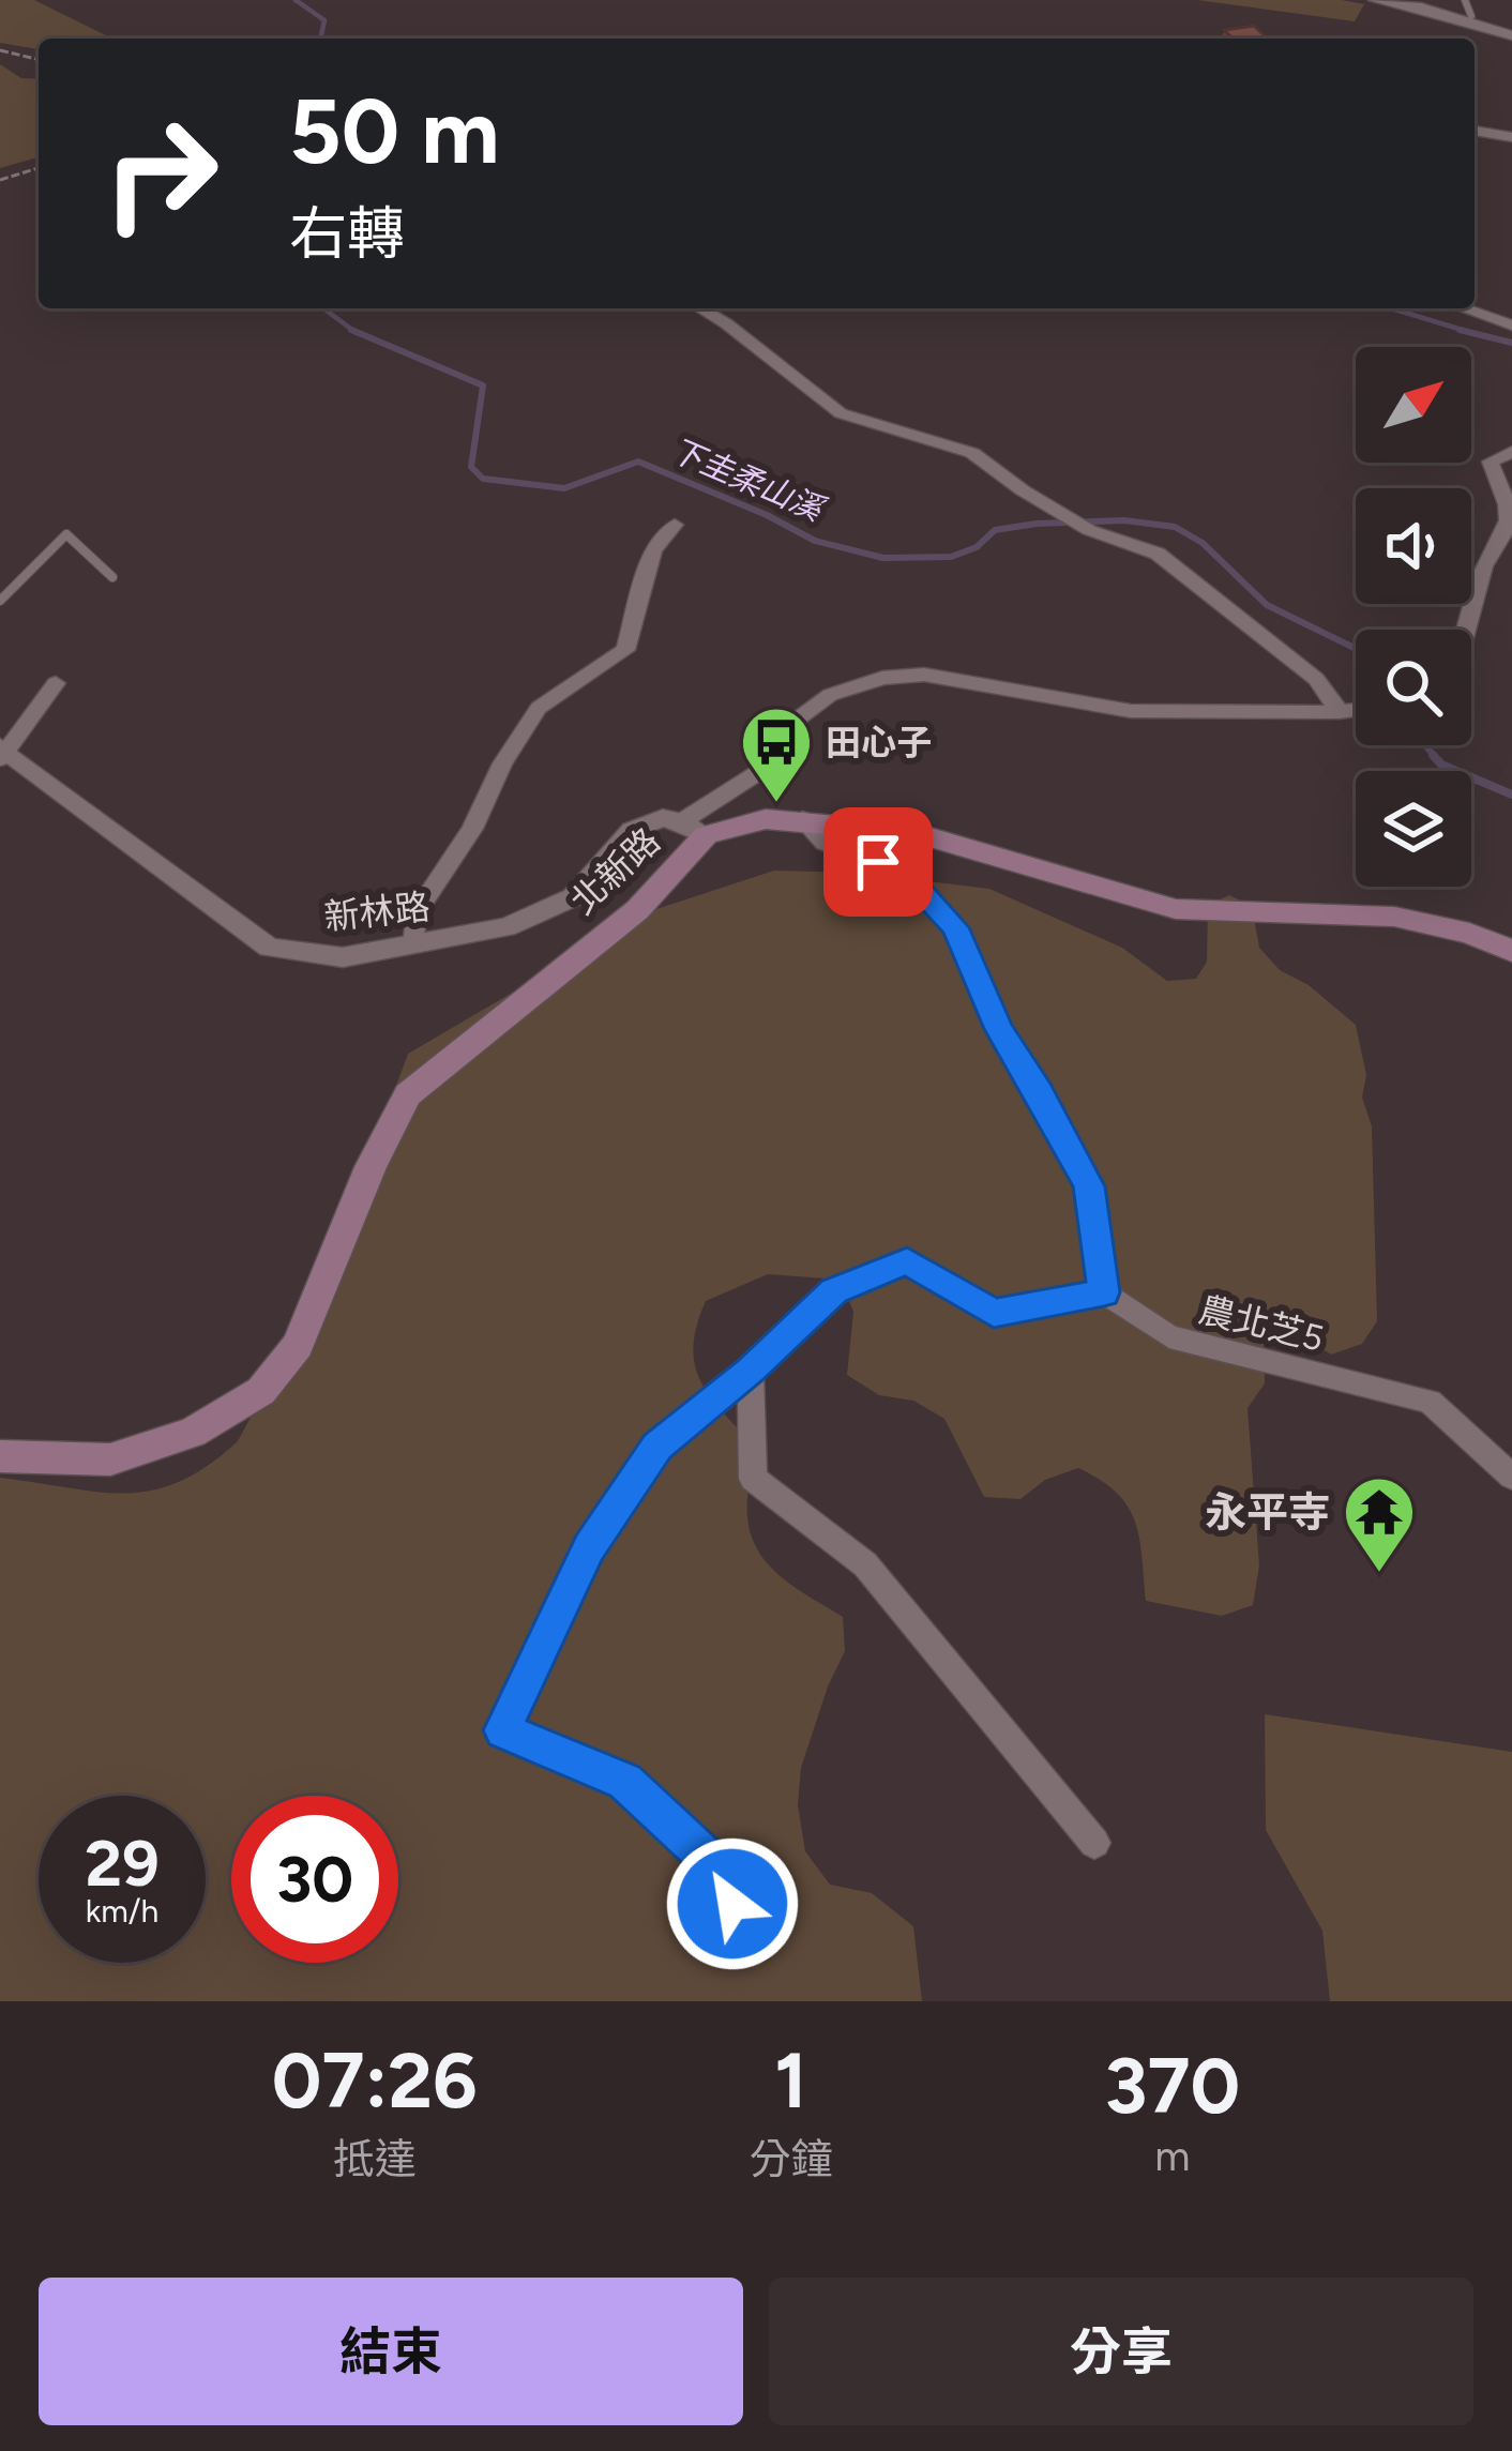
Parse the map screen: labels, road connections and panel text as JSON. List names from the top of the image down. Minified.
{"streets":{"main road":["北新路"],"street":["新林路","農北芝5"]},"crossings":[["北新路","新林路"]],"water":["下圭柔山溪"],"places":{"bus stop":["田心子"],"temple":["永平寺"]},"north":"top right","page":{"turn":["50 m","右轉"],"speed":"29 km/h","limit":"30","eta":["07:26","抵達","1","分鐘","370","m"],"buttons":["結束","分享"]}}
